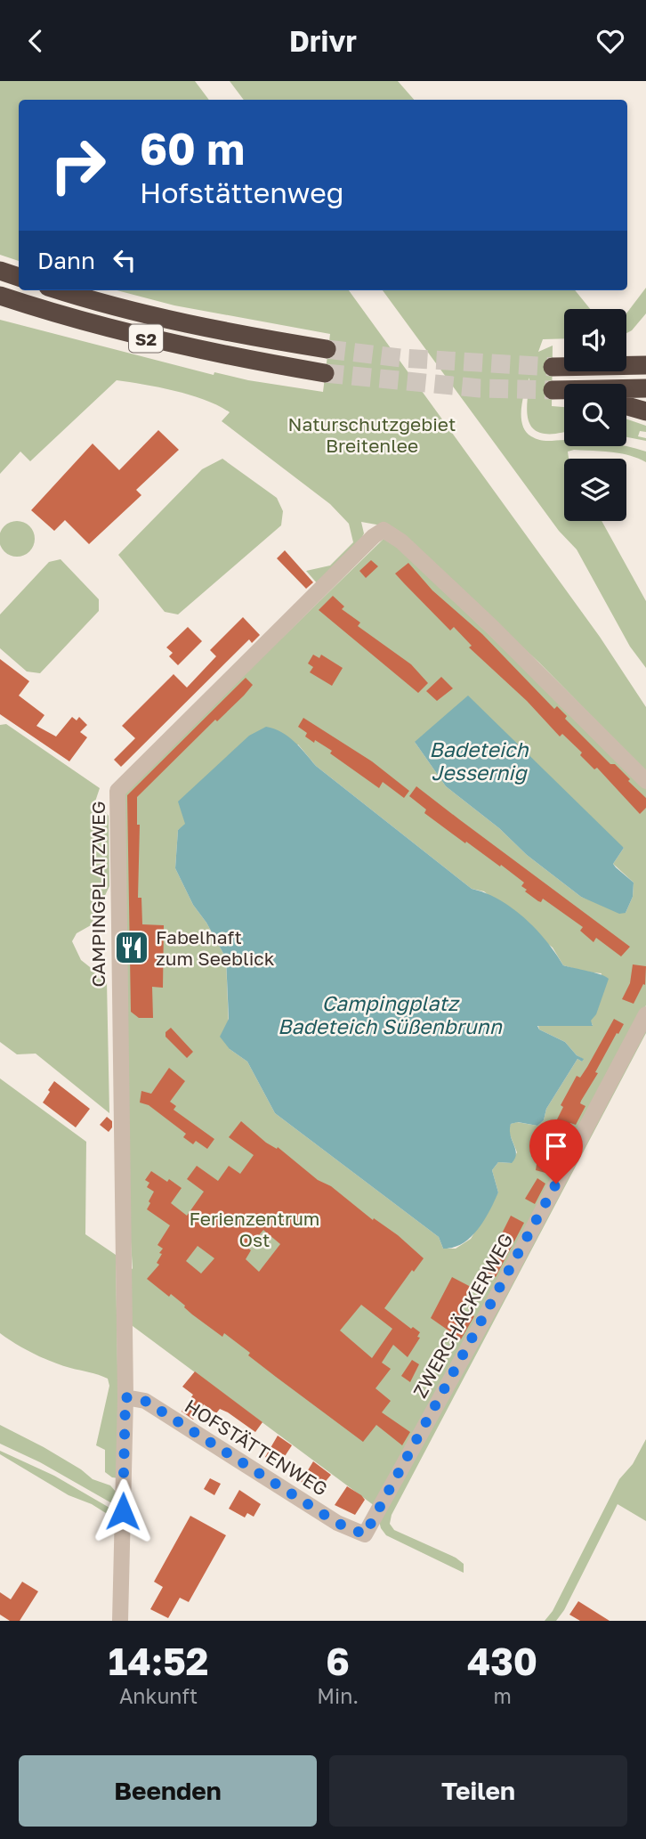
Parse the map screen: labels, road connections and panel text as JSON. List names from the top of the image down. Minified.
{"streets":{"highway":["S2"],"street":["CAMPINGPLATZWEG","ZWERCHÄCKERWEG","HOFSTÄTTENWEG"]},"crossings":[["CAMPINGPLATZWEG","HOFSTÄTTENWEG"],["ZWERCHÄCKERWEG","HOFSTÄTTENWEG"]],"water":["Badeteich Jessernig","Campingplatz Badeteich Süßenbrunn"],"parks":["Naturschutzgebiet Breitenlee","Ferienzentrum Ost"],"places":{"restaurant":["Fabelhaft zum Seeblick"]},"page":{"header":"Drivr","turn":["60 m","Hofstättenweg"],"then":"Dann","eta":["14:52","Ankunft","6","Min.","430","m"],"buttons":["Beenden","Teilen"]}}
